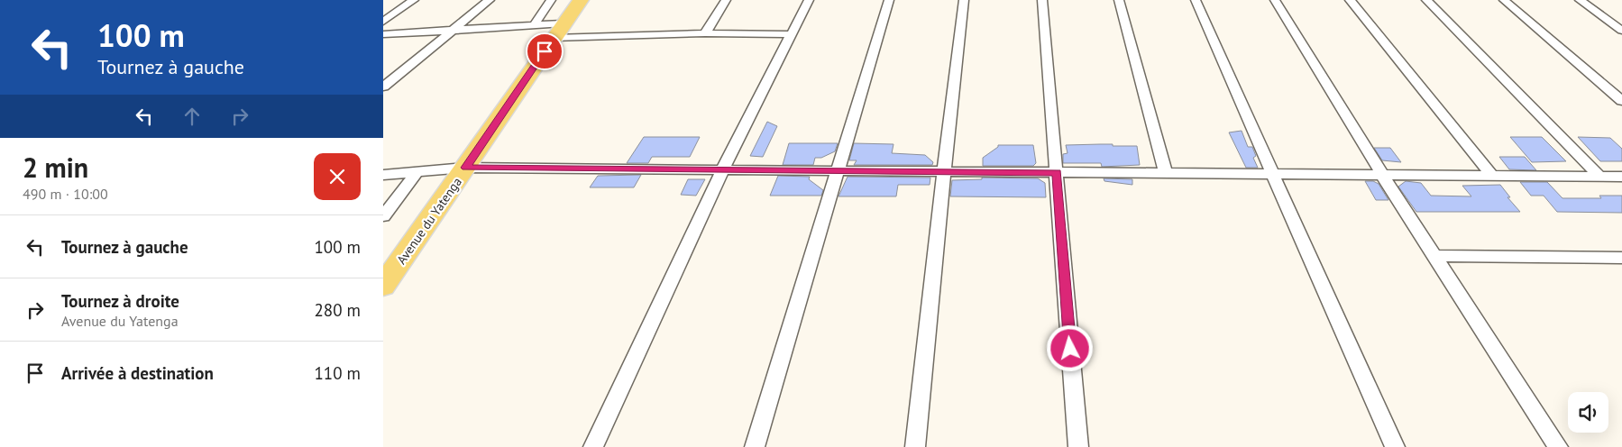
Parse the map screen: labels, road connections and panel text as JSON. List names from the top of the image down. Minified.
{"streets":{"main road":["Avenue du Yatenga"]},"page":{"turn":["100 m","Tournez à gauche"],"heading":["2 min","490 m · 10:00"],"list":[{"name":"Tournez à gauche","value":"100 m"},{"name":"Tournez à droite","note":"Avenue du Yatenga","value":"280 m"},{"name":"Arrivée à destination","value":"110 m"}]}}
